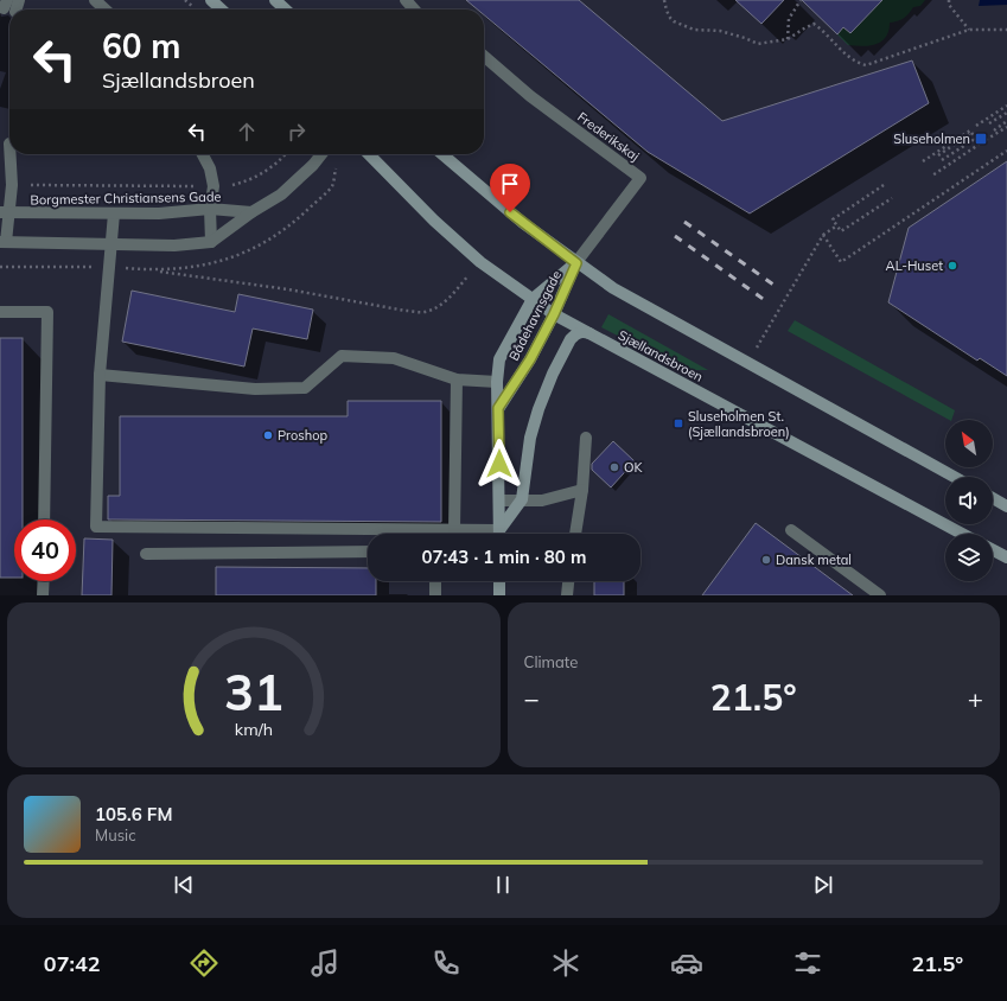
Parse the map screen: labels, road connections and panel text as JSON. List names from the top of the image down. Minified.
{"streets":{"street":["Frederikskaj","Borgmester Christiansens Gade","Bådehavnsgade","Sjællandsbroen"]},"crossings":[["Frederikskaj","Bådehavnsgade"],["Bådehavnsgade","Sjællandsbroen"]],"places":{"transit":["Sluseholmen","Sluseholmen St. (Sjællandsbroen)"],"other":["AL-Huset","Proshop","OK","Dansk metal"]},"north":"top left","page":{"turn":["60 m","Sjællandsbroen"],"limit":"40","trip":"07:43 · 1 min · 80 m","tile":"Climate","heat":["−","21.5°","+"],"song":["105.6 FM","Music"],"tabs":["07:42","21.5°"],"gauge":["31","km/h"]}}
